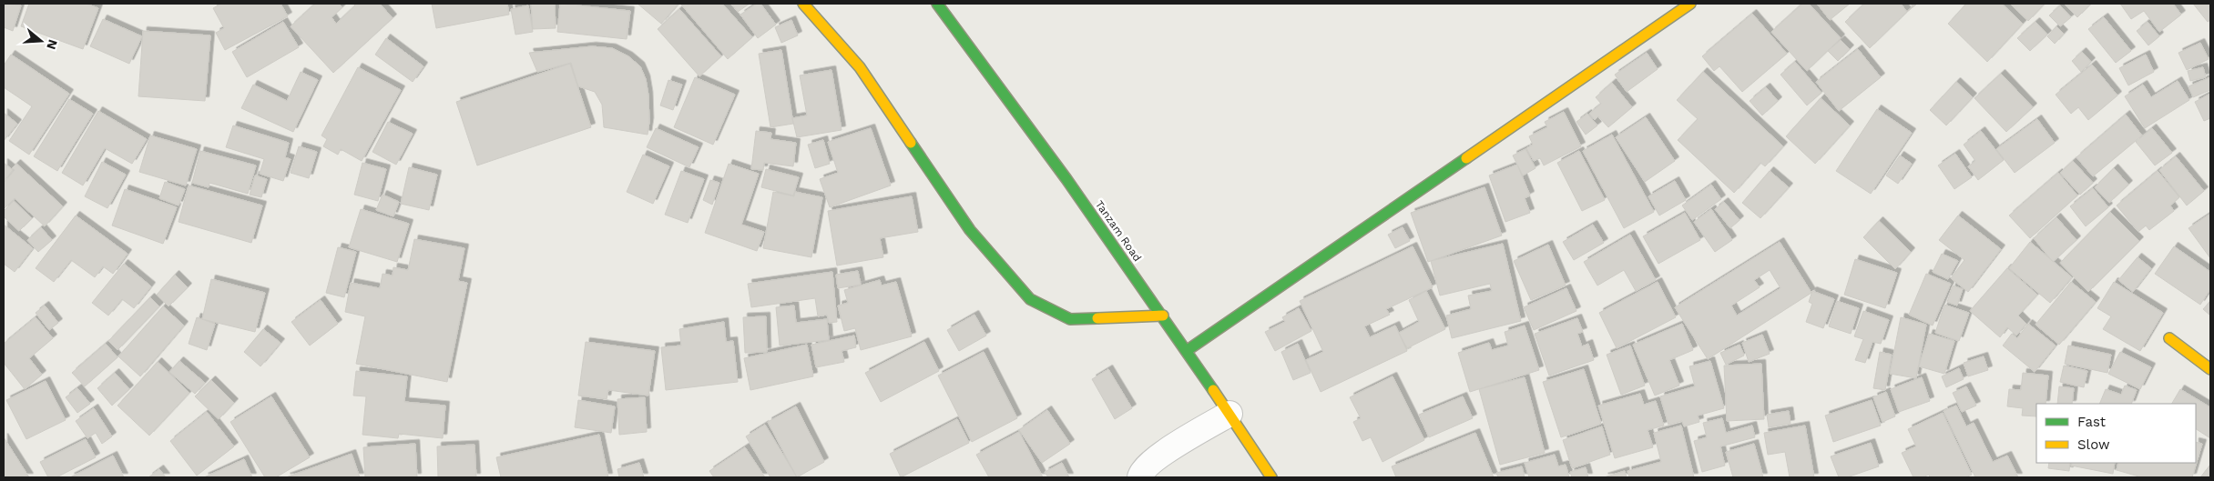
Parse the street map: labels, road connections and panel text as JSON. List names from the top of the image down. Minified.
{"streets":{"main road":["Tanzam Road"]},"legend":["Fast","Slow"],"north":"right"}
